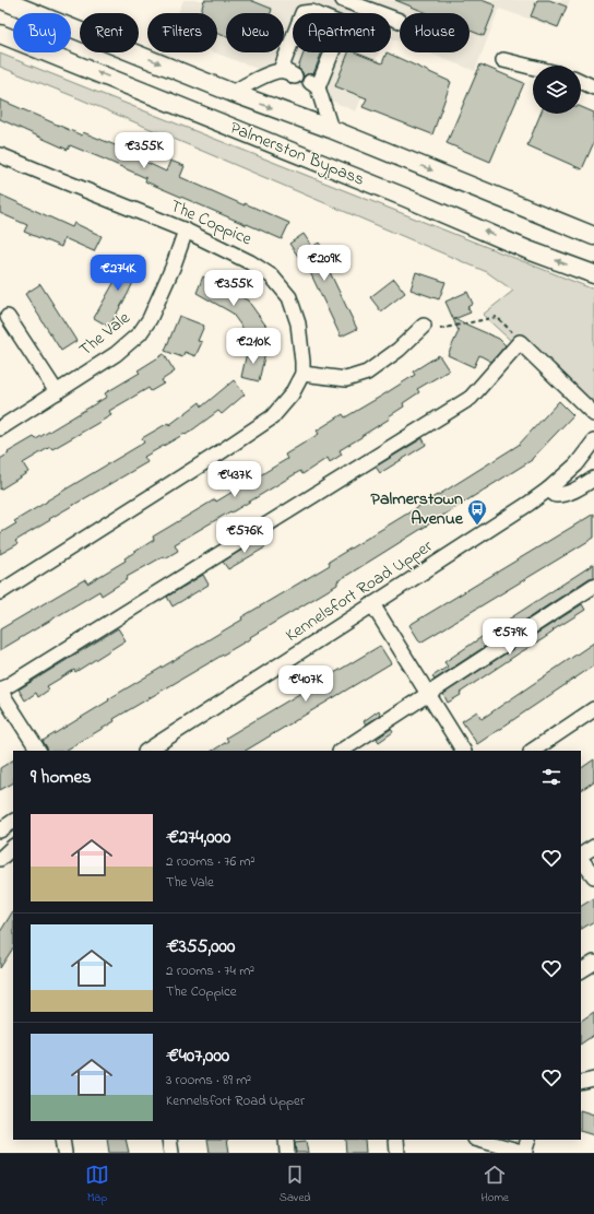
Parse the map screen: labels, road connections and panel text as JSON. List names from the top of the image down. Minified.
{"streets":{"main road":["Palmerston Bypass"],"street":["The Coppice","The Vale","Kennelsfort Road Upper"]},"crossings":[["The Coppice","The Vale"]],"places":{"bus stop":["Palmerstown Avenue"]},"page":{"chip":["Buy","Rent","Filters","New","Apartment","House"],"price":["€355K","€209K","€274K","€355K","€210K","€437K","€576K","€579K","€407K"],"heading":"9 homes","list":[{"name":"€274,000","note":"2 rooms · 76 m² · The Vale"},{"name":"€355,000","note":"2 rooms · 74 m² · The Coppice"},{"name":"€407,000","note":"3 rooms · 89 m² · Kennelsfort Road Upper"}],"tabs":["Map","Saved","Home"]}}
